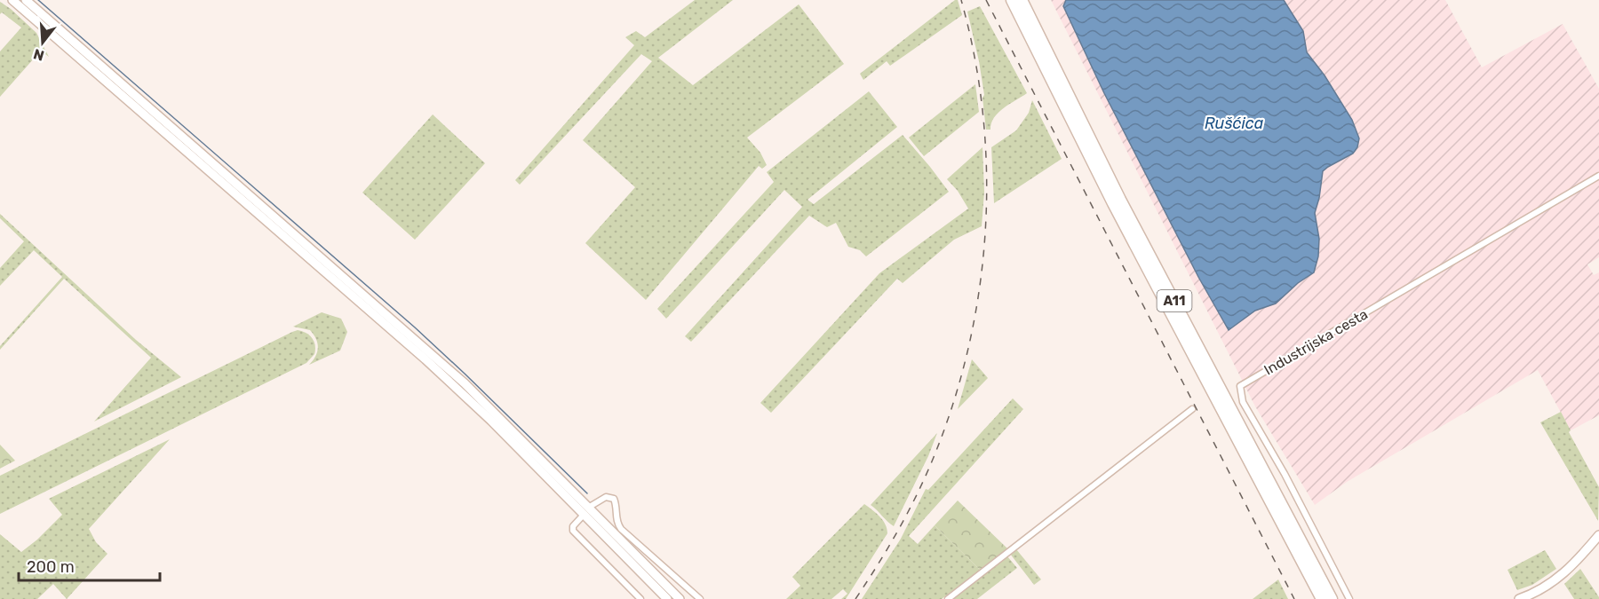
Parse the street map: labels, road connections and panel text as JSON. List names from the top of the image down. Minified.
{"streets":{"highway":["A11"],"street":["Industrijska cesta"]},"water":["Rušćica"],"scale_bar":"200 m","north":"bottom"}
